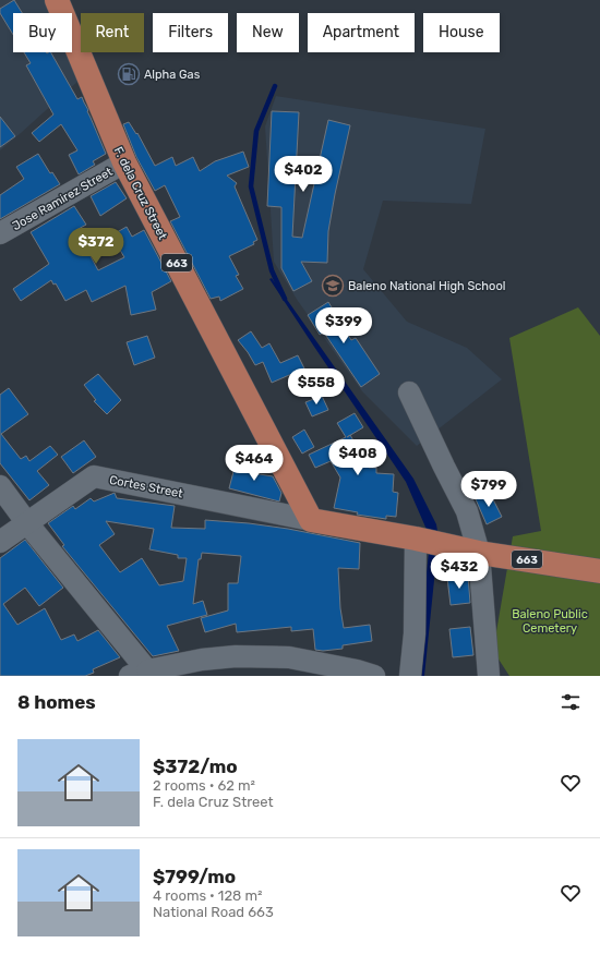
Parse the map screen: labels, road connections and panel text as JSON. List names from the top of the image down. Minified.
{"streets":{"main road":["F. dela Cruz Street","663"],"street":["Jose Ramirez Street","Cortes Street"]},"crossings":[["F. dela Cruz Street","Jose Ramirez Street"],["F. dela Cruz Street","663"],["F. dela Cruz Street","Cortes Street"],["663","Cortes Street"]],"parks":["Baleno Public Cemetery"],"places":{"fuel station":["Alpha Gas"],"school or university":["Baleno National High School"]},"page":{"chip":["Buy","Rent","Filters","New","Apartment","House"],"price":["$402","$372","$399","$558","$408","$464","$799","$432"],"heading":"8 homes","list":[{"name":"$372/mo","note":"2 rooms · 62 m² · F. dela Cruz Street"},{"name":"$799/mo","note":"4 rooms · 128 m² · National Road 663"}]}}
